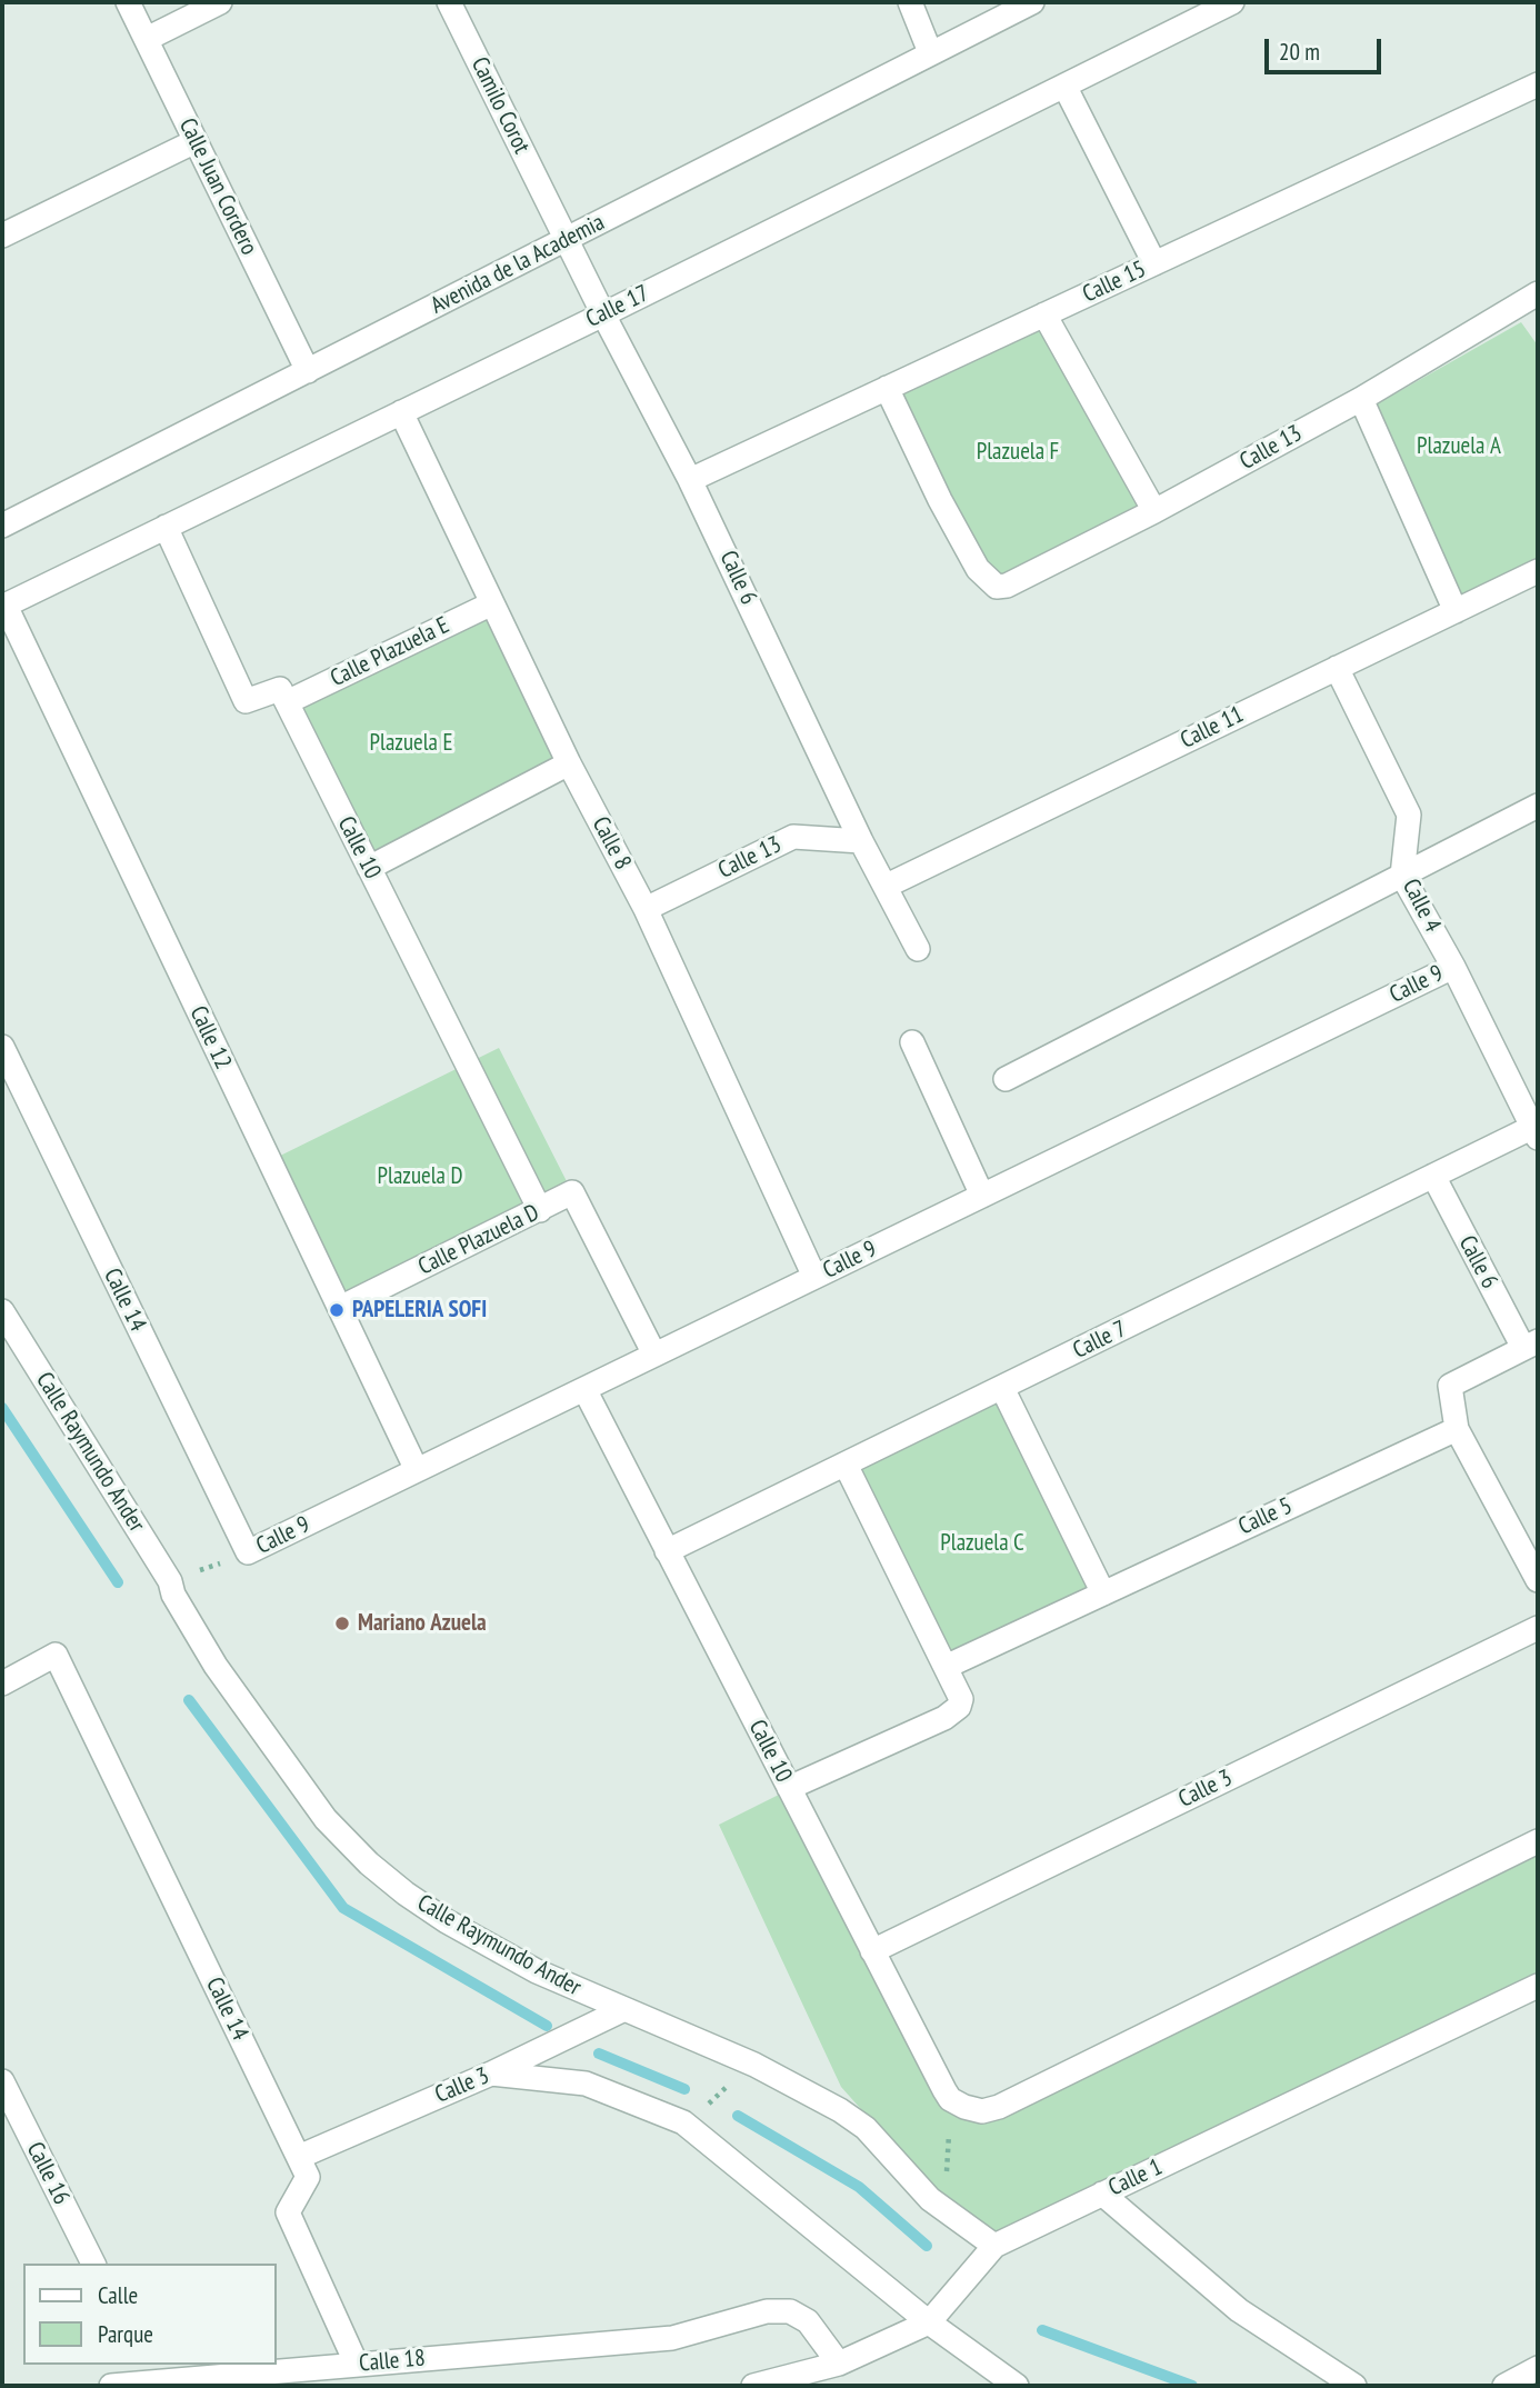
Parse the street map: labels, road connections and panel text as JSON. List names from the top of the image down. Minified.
{"streets":{"street":["Camilo Corot","Calle Juan Cordero","Avenida de la Academia","Calle 15","Calle 17","Calle 13","Calle 6","Calle Plazuela E","Calle 11","Calle 8","Calle 10","Calle 4","Calle 9","Calle 12","Calle Plazuela D","Calle 14","Calle 7","Calle Raymundo Ander","Calle 5","Calle 3","Calle 16","Calle 1","Calle 18"]},"crossings":[["Camilo Corot","Calle 6"],["Calle Juan Cordero","Avenida de la Academia"],["Avenida de la Academia","Calle 6"],["Calle 15","Calle 13"],["Calle 15","Calle 6"],["Calle 17","Calle 6"],["Calle 17","Calle 8"],["Calle 17","Calle 12"],["Calle 13","Calle 6"],["Calle 13","Calle 8"],["Calle 6","Calle 11"],["Calle 6","Calle 7"],["Calle Plazuela E","Calle 8"],["Calle Plazuela E","Calle 10"],["Calle 11","Calle 4"],["Calle 8","Calle 9"],["Calle 10","Calle 9"],["Calle 10","Calle Plazuela D"],["Calle 10","Calle 7"],["Calle 10","Calle 3"],["Calle 4","Calle 9"],["Calle 4","Calle 7"],["Calle 9","Calle 12"],["Calle 9","Calle Plazuela D"],["Calle 9","Calle 14"],["Calle 12","Calle Plazuela D"],["Calle 14","Calle 3"],["Calle 14","Calle 18"],["Calle Raymundo Ander","Calle 3"],["Calle Raymundo Ander","Calle 1"],["Calle 1","Calle 18"]],"parks":["Plazuela A","Plazuela F","Plazuela E","Plazuela D","Plazuela C"],"places":["PAPELERIA SOFI","Mariano Azuela"],"legend":["Calle","Parque"],"scale_bar":"20 m"}
